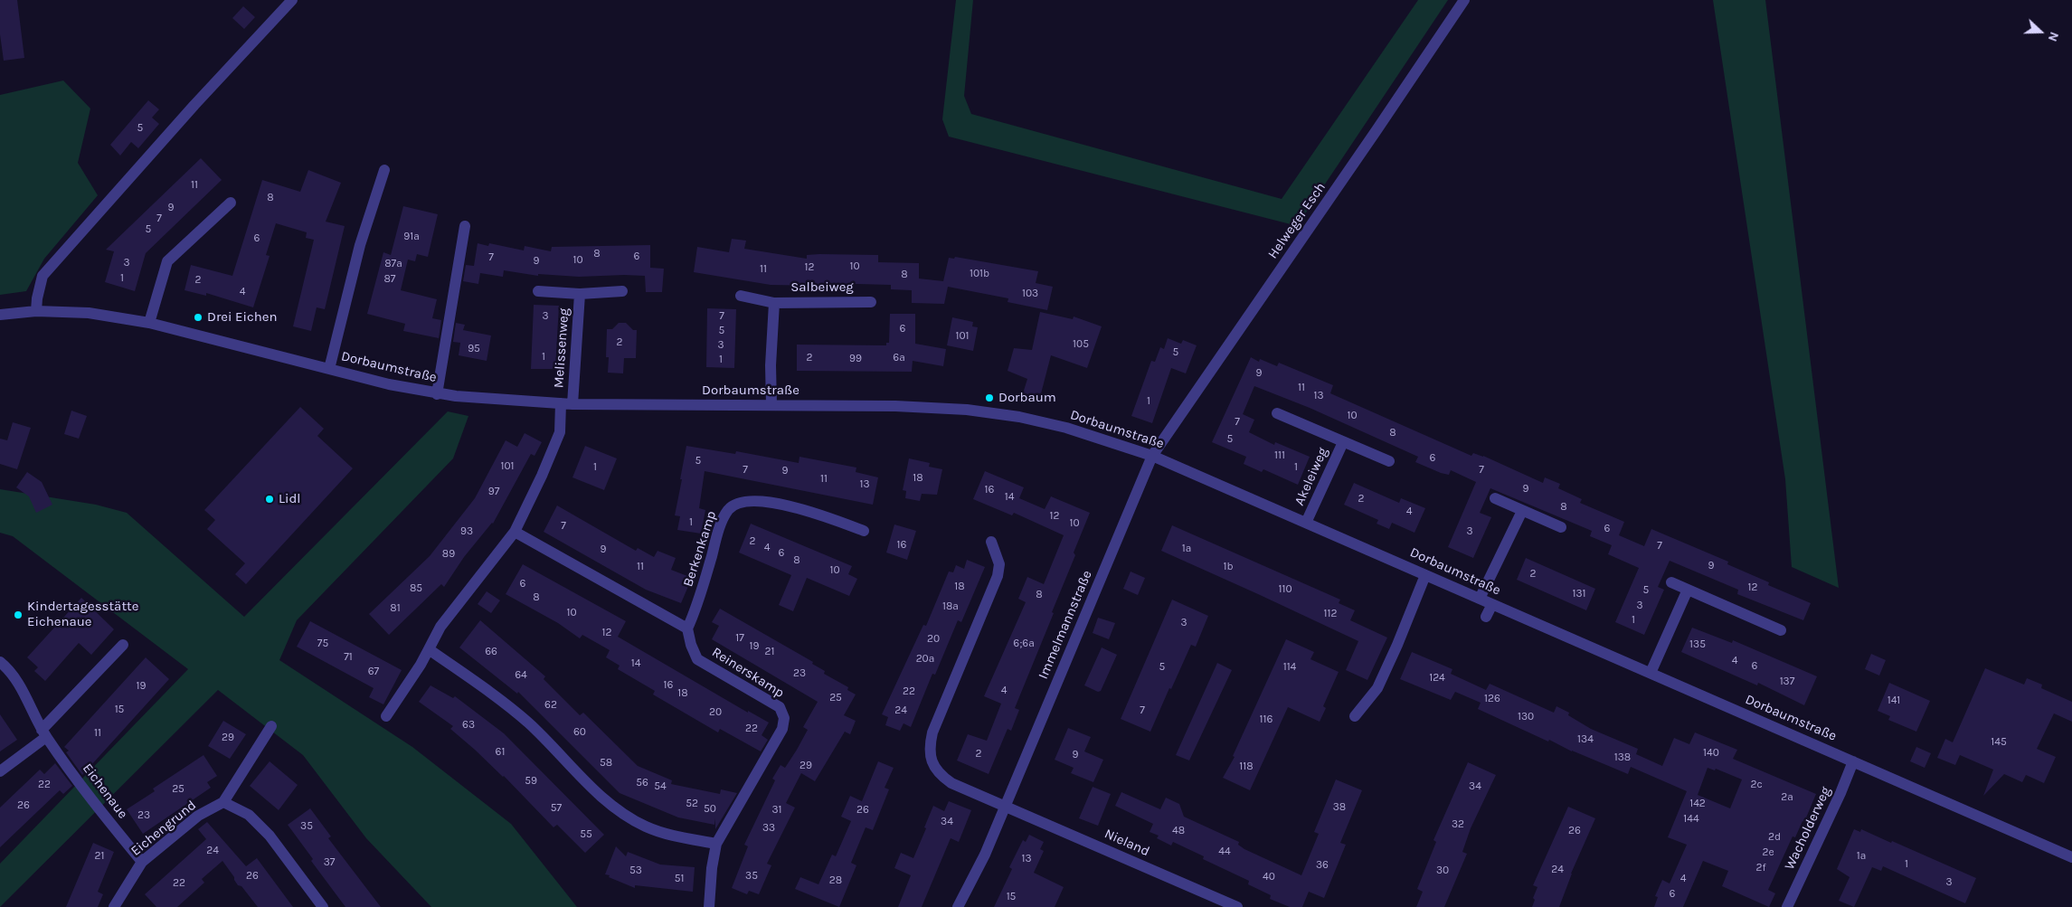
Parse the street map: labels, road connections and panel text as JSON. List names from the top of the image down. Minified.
{"streets":{"street":["Helweger Esch","Salbeiweg","Melissenweg","Dorbaumstraße","Akeleiweg","Berkenkamp","Immelmannstraße","Reinerskamp","Eichenaue","Eichengrund","Wacholderweg","Nieland"]},"crossings":[["Helweger Esch","Dorbaumstraße"],["Helweger Esch","Immelmannstraße"],["Salbeiweg","Dorbaumstraße"],["Melissenweg","Dorbaumstraße"],["Dorbaumstraße","Akeleiweg"],["Dorbaumstraße","Immelmannstraße"],["Dorbaumstraße","Wacholderweg"],["Berkenkamp","Reinerskamp"],["Immelmannstraße","Nieland"],["Eichenaue","Eichengrund"]],"places":["Drei Eichen","Dorbaum","Lidl","Kindertagesstätte Eichenaue"],"house_numbers":["5","11","8","9","7","5","91a","6","8","6","7","10","9","3","87a","10","12","11","101b","8","1","87","2","4","103","3","7","6","5","101","2","105","3","95","5","1","2","6a","99","1","9","11","13","1","10","7","8","5","111","6","5","101","1","1","7","7","9","18","11","13","9","16","97","14","2","8","4","12","1","10","7","6","93","3","2","16","7","4","1a","9","6","89","8","9","11","1b","10","2","6","18","12","85","110","5","131","8","8","3","18a","81","10","112","1","3","12","17","20","75","6;6a","135","19","66","21","71","20a","4","14","6","5","114","67","23","64","124","137","16","19","4","22","18","25","126","141","62","15","24","7","20","130","116","63","22","60","11","29","134","145","61","140","2","9","138","58","29","118","59","56","22","2c","54","34","25","2a","52","142","26","38","57","50","31","26","23","144","34","32","35","33","48","26","55","2d","24","44","2e","21","1a","13","37","1","36","2f","24","53","30","26","35","40","51","4","28","3","22","6","15"],"north":"right"}
